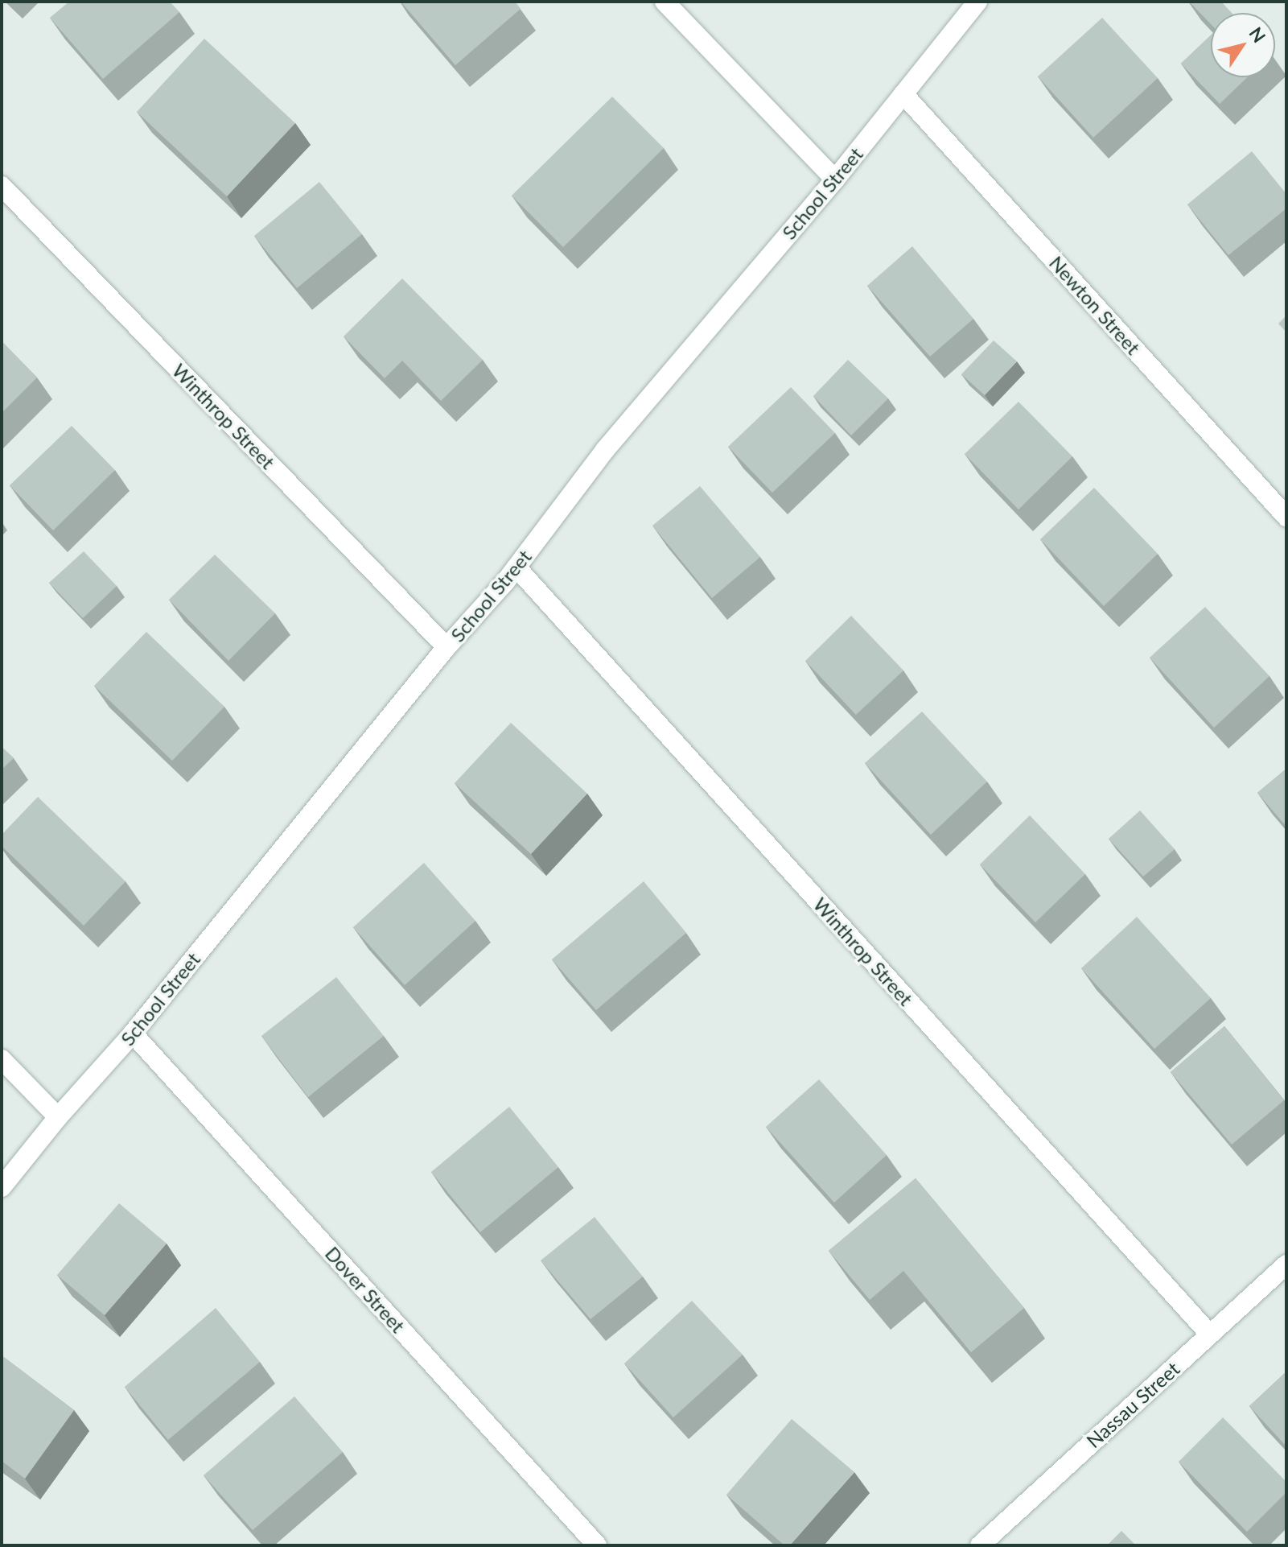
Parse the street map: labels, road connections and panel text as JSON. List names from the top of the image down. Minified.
{"streets":{"street":["School Street","Newton Street","Winthrop Street","Dover Street","Nassau Street"]},"crossings":[["School Street","Newton Street"],["School Street","Winthrop Street"],["School Street","Dover Street"],["Winthrop Street","Nassau Street"]],"north":"top right"}
